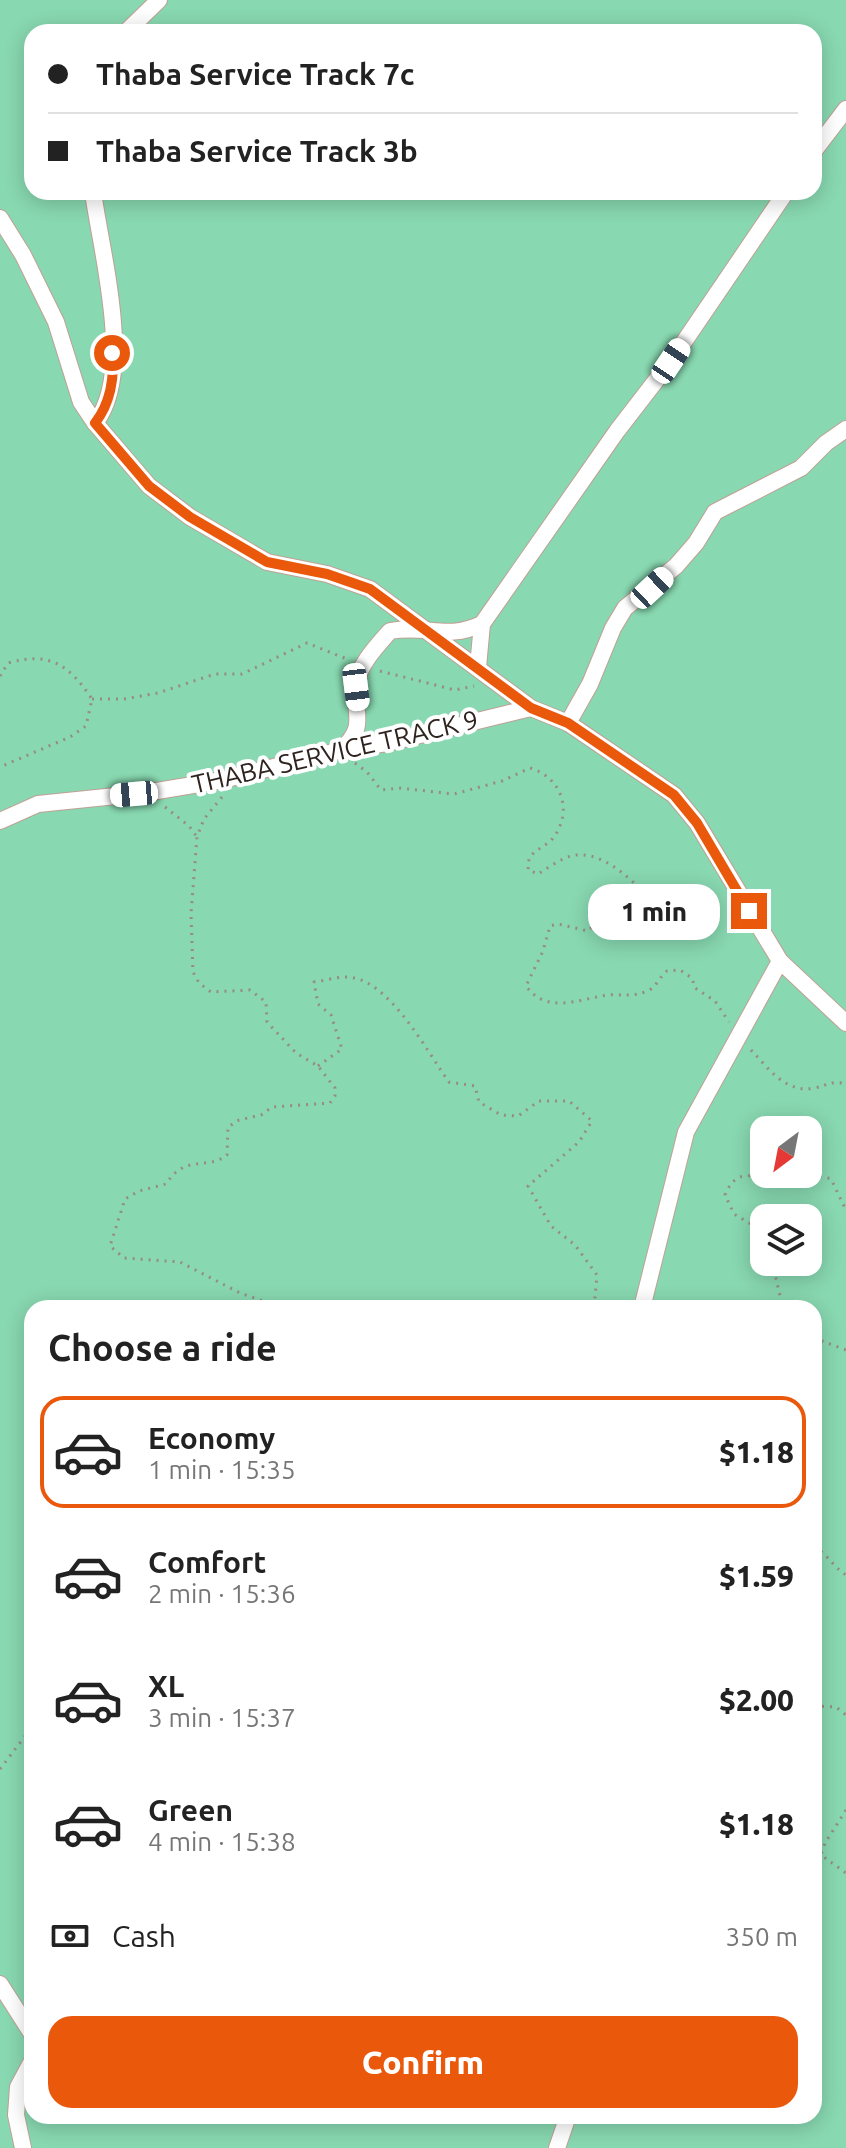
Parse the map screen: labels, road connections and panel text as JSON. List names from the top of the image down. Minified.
{"streets":{"street":["THABA SERVICE TRACK 9"]},"north":"bottom left","page":{"banner":["Thaba Service Track 7c","Thaba Service Track 3b"],"bubble":"1 min","heading":"Choose a ride","list":[{"name":"Economy","note":"1 min · 15:35","value":"$1.18"},{"name":"Comfort","note":"2 min · 15:36","value":"$1.59"},{"name":"XL","note":"3 min · 15:37","value":"$2.00"},{"name":"Green","note":"4 min · 15:38","value":"$1.18"}],"pay":["Cash","350 m"],"buttons":"Confirm"}}
